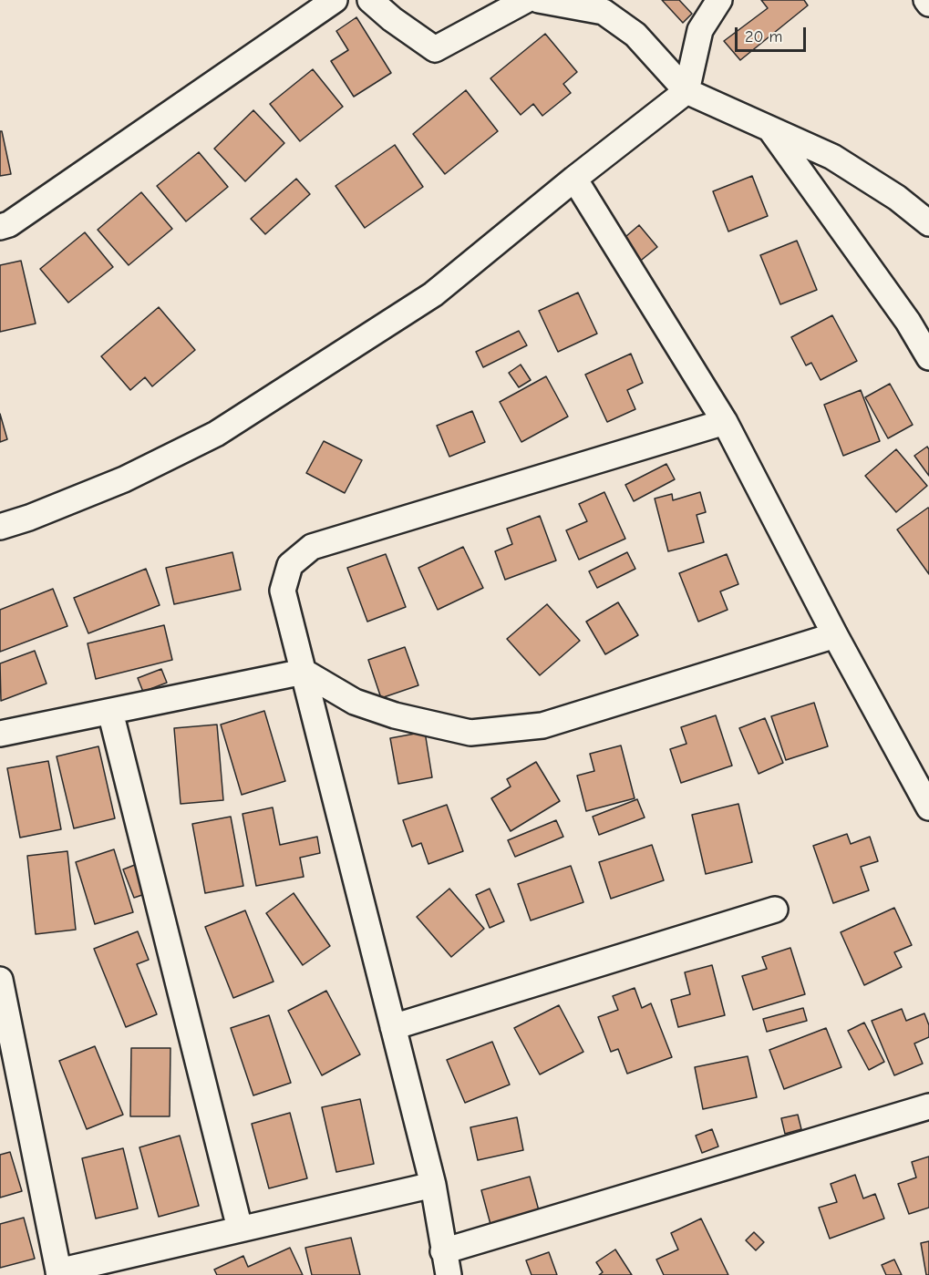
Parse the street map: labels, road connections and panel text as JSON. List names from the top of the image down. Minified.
{"scale_bar":"20 m"}
